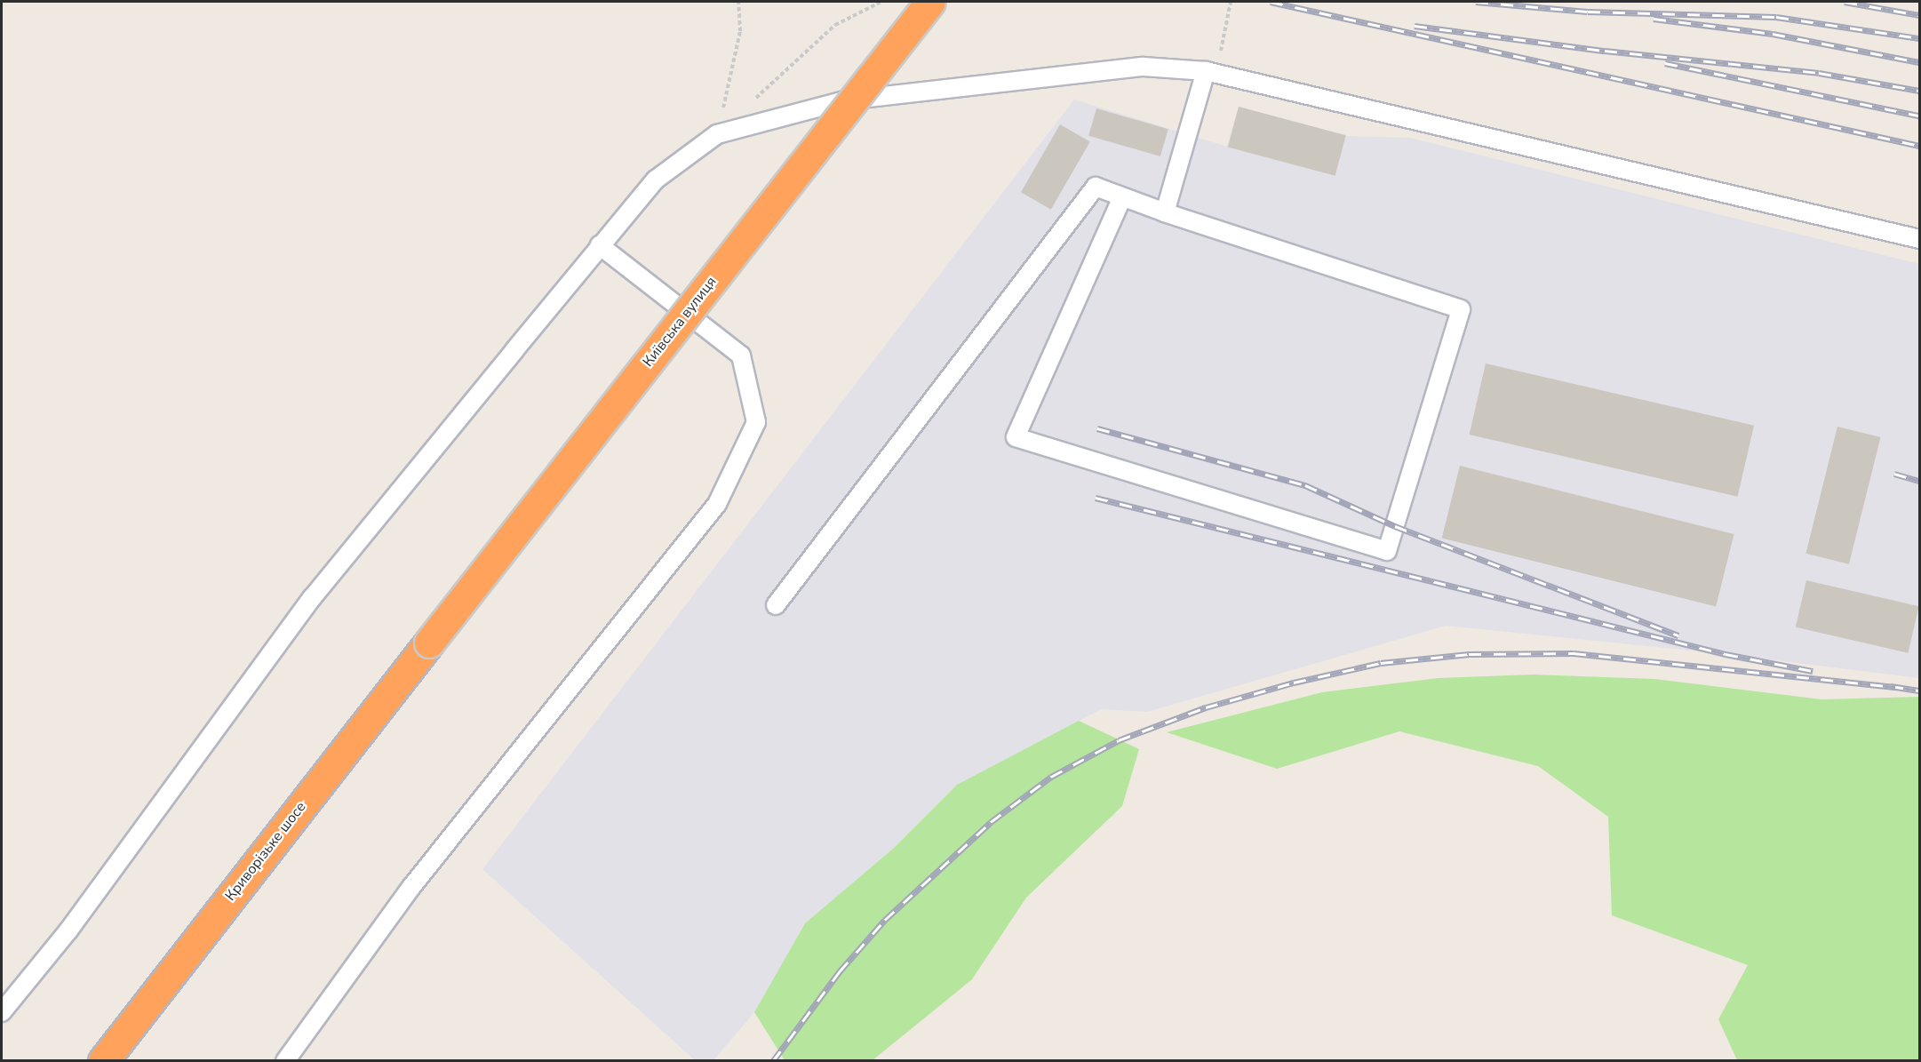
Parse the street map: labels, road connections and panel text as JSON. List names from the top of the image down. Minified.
{"streets":{"highway":["Київська вулиця","Криворізьке шосе"]},"crossings":[["Київська вулиця","Криворізьке шосе"]]}
